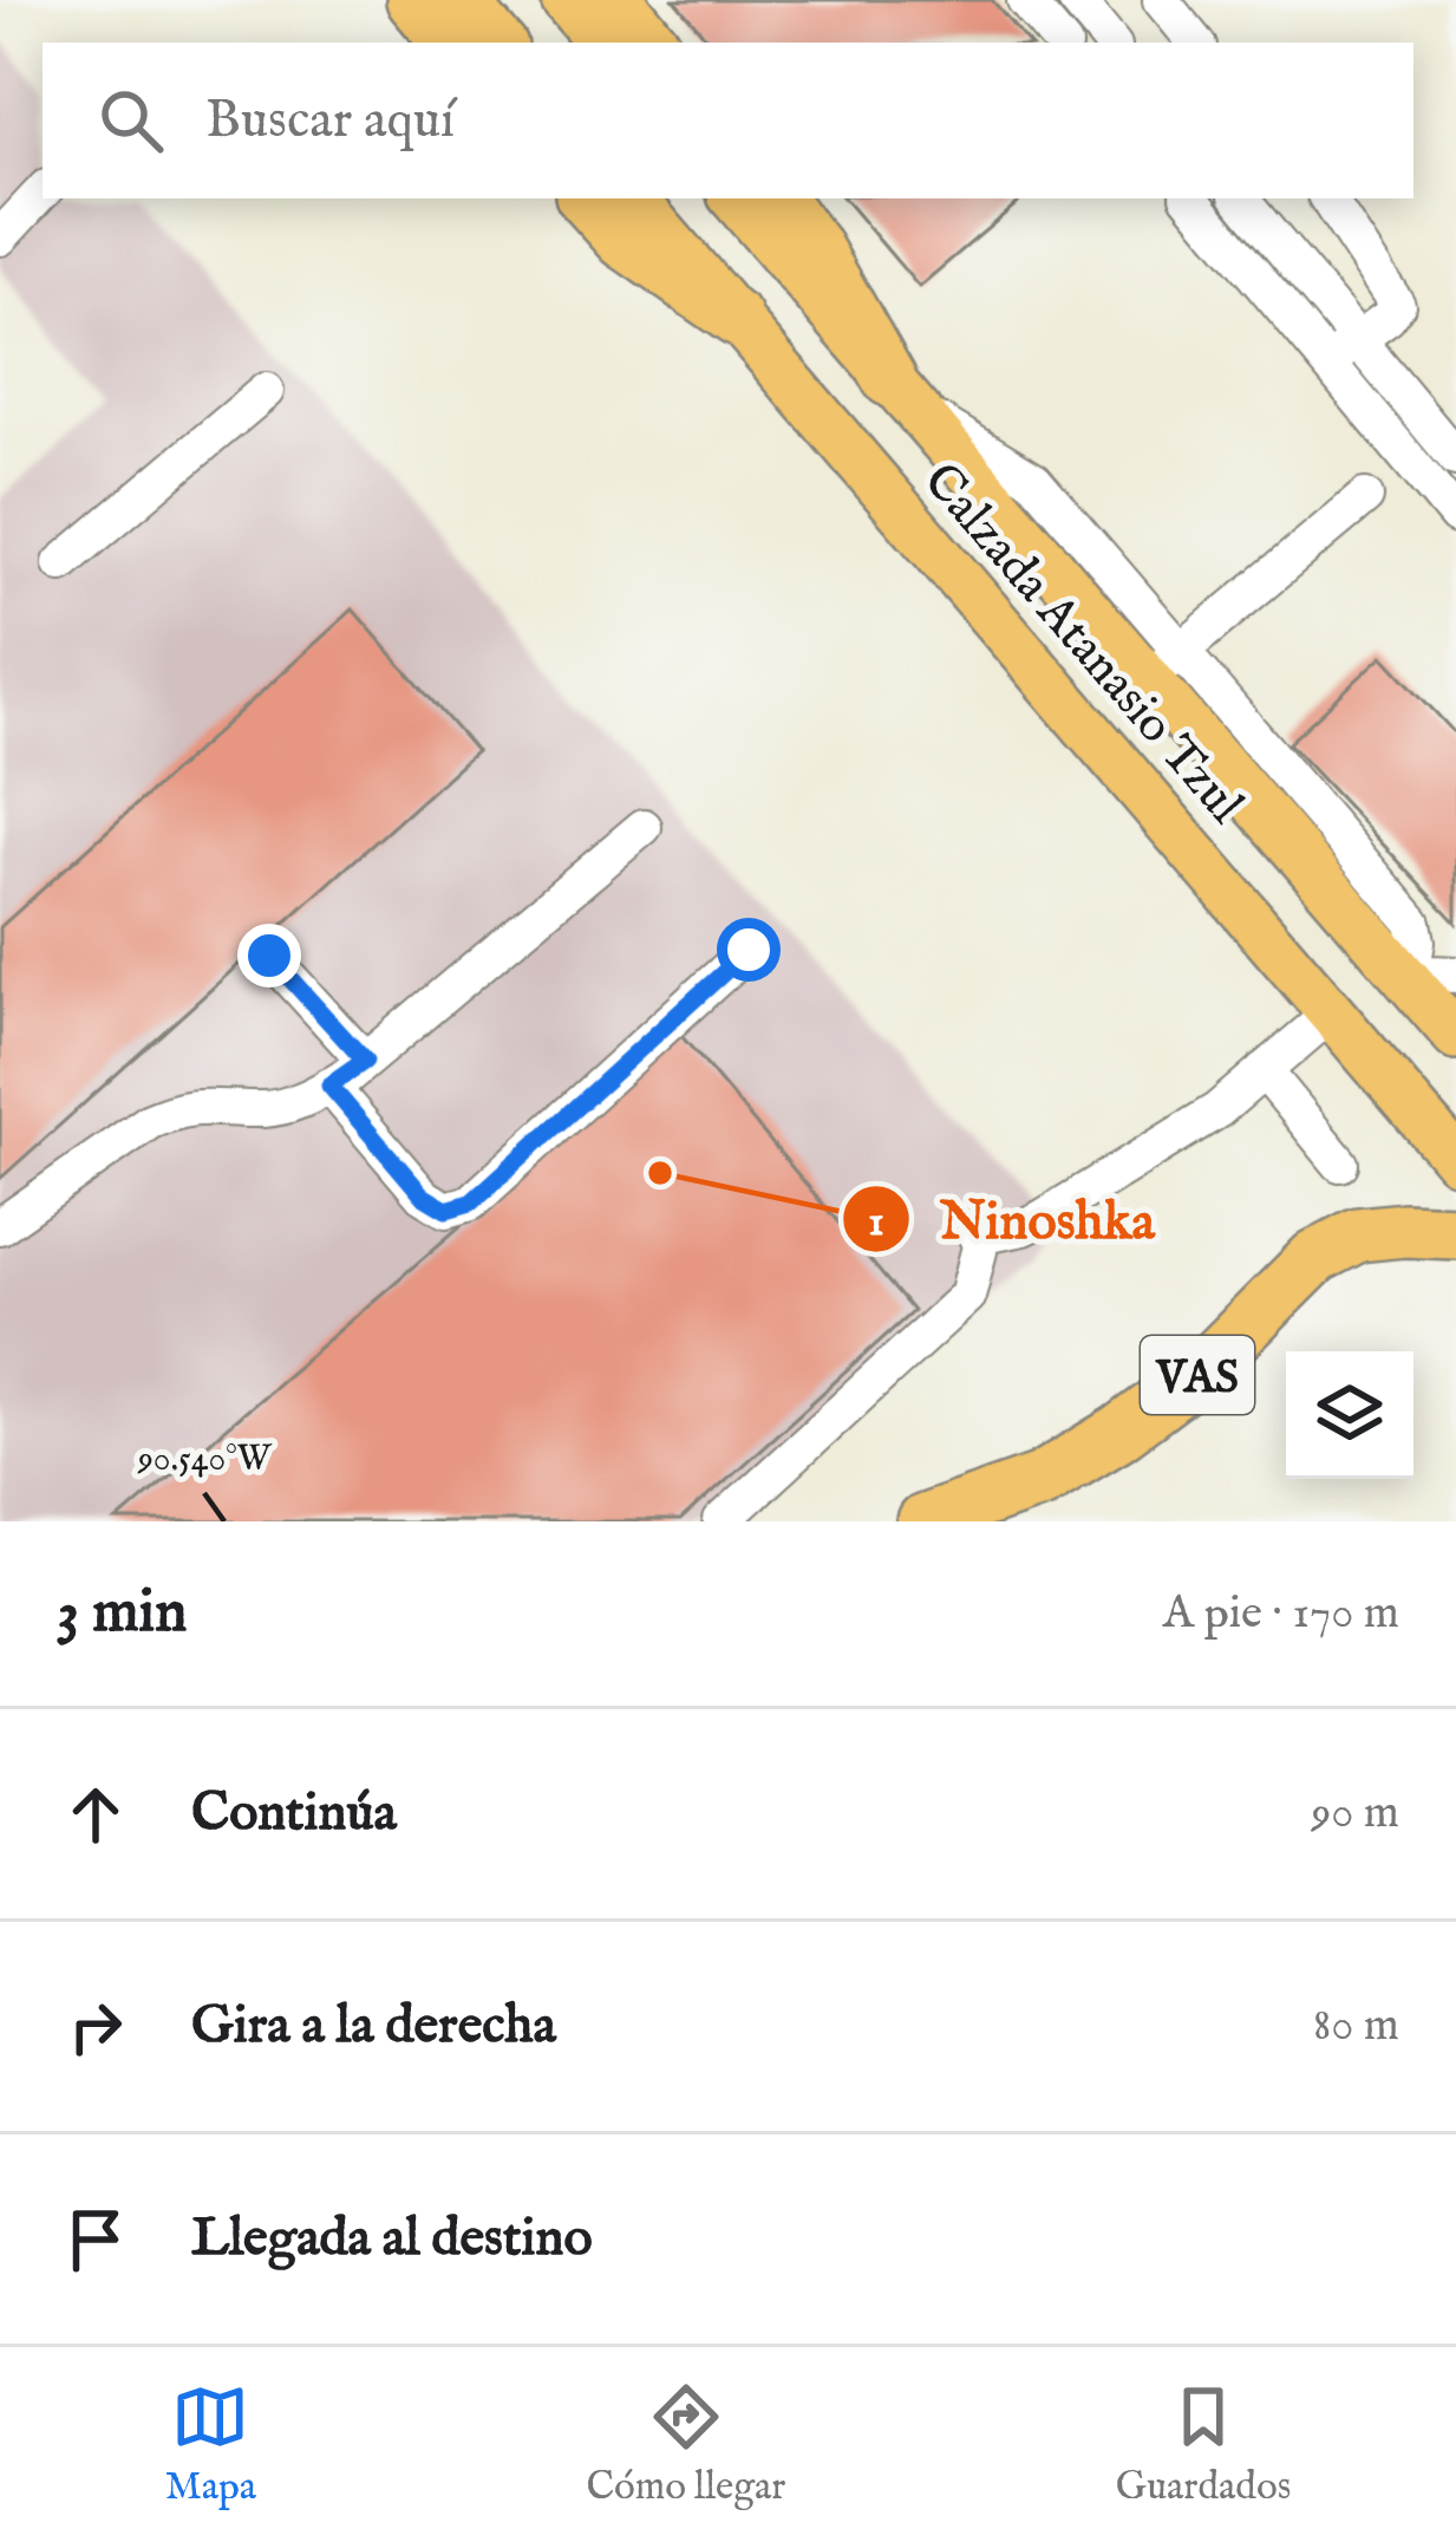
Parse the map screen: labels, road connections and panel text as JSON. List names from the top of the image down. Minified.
{"streets":{"highway":["VAS"],"main road":["Calzada Atanasio Tzul"]},"places":["Ninoshka"],"page":{"search":"Buscar aquí","heading":["3 min","A pie · 170 m"],"list":[["Continúa","90 m"],["Gira a la derecha","80 m"],"Llegada al destino"],"nav":["Mapa","Cómo llegar","Guardados"]},"coordinates":["90.540°W"]}
